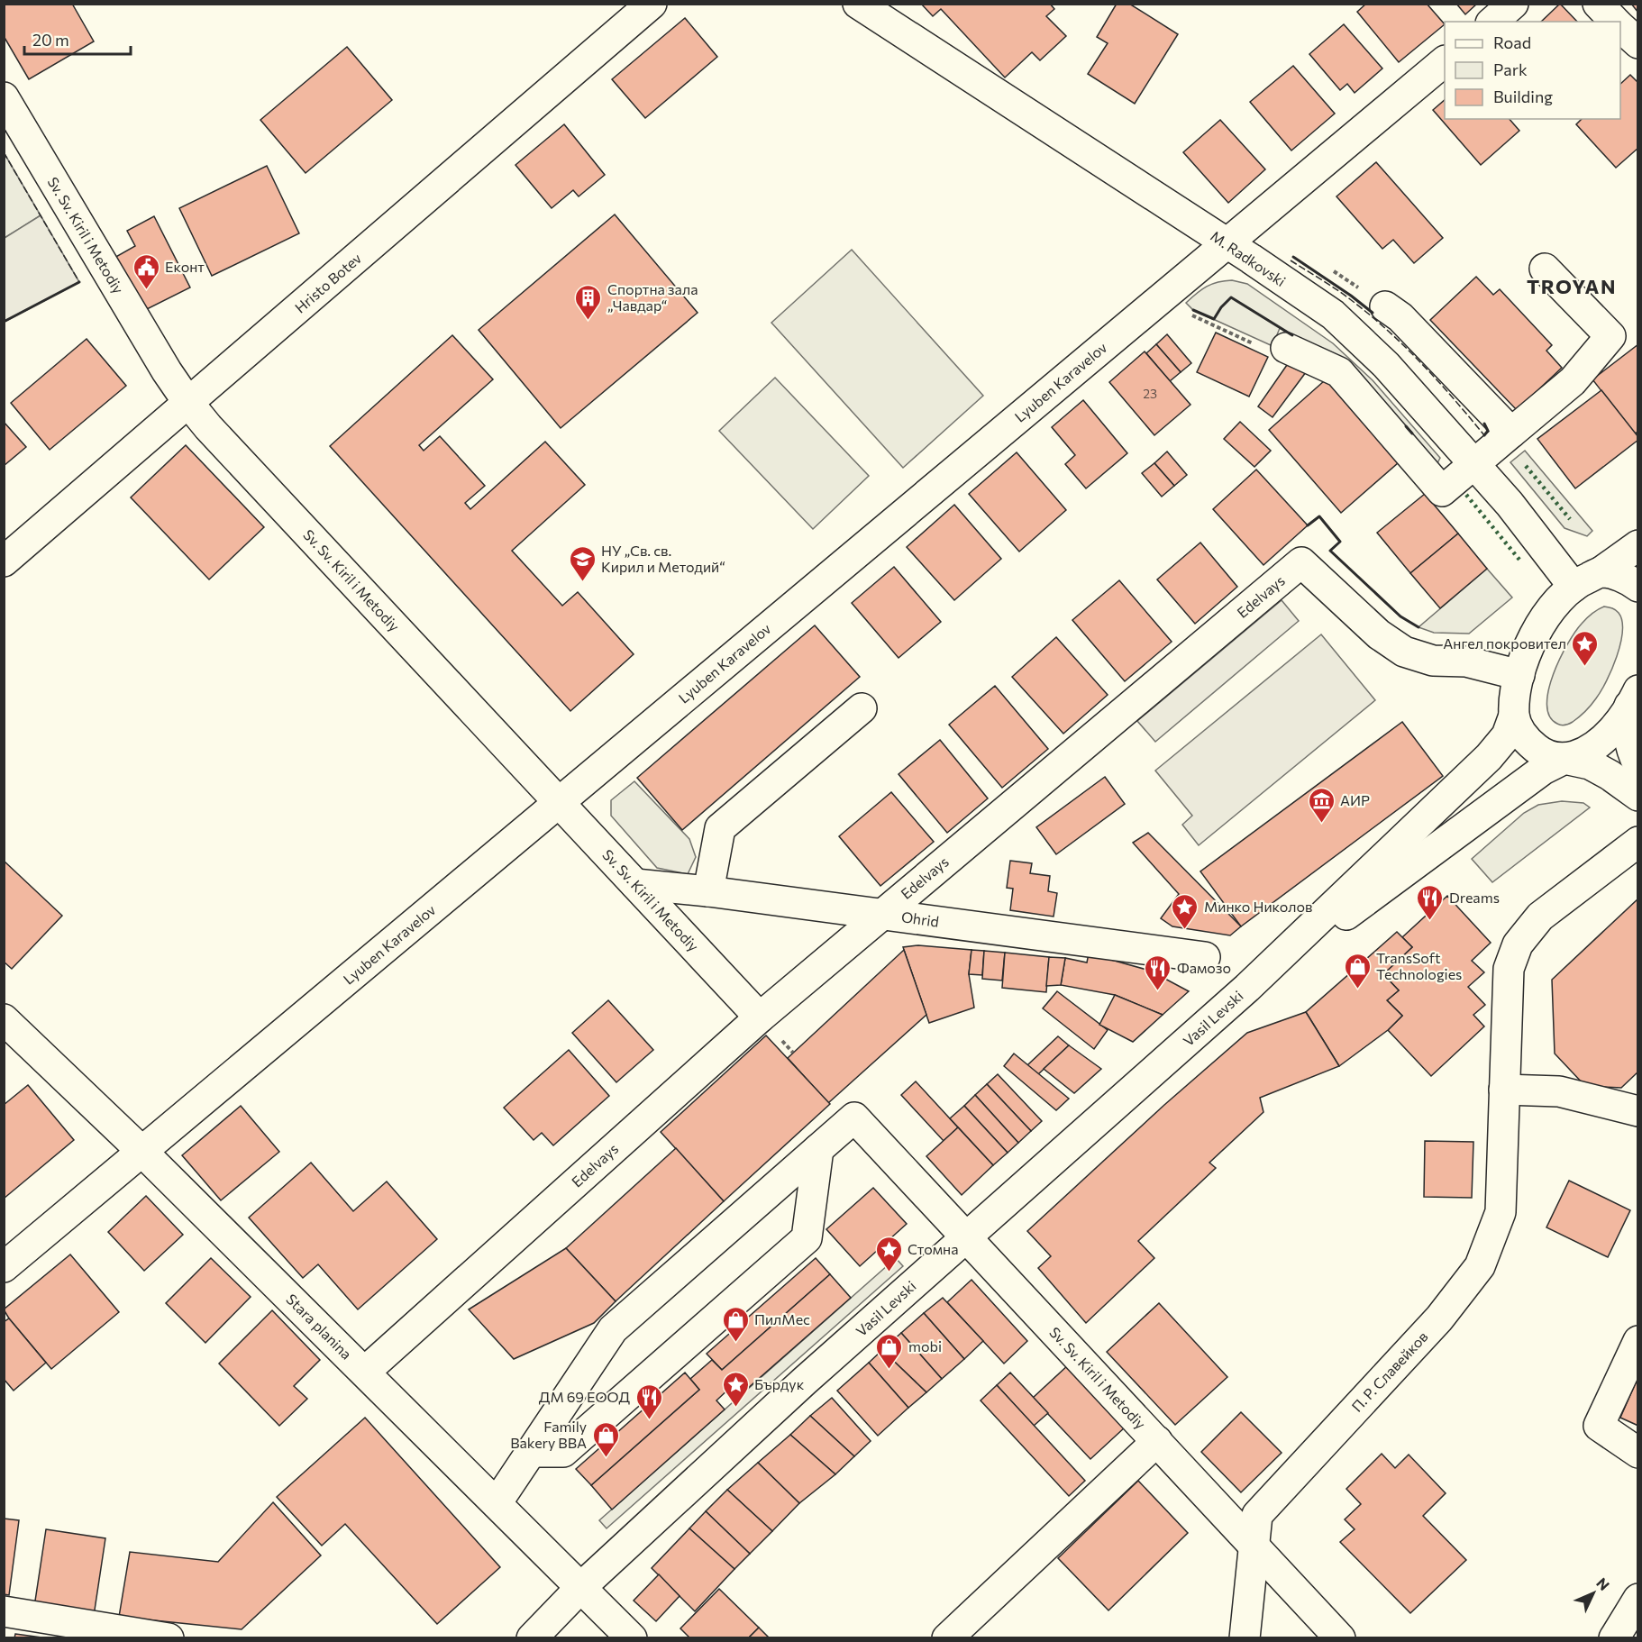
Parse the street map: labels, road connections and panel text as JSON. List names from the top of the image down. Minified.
{"streets":{"street":["Sv. Sv. Kiril i Metodiy","M. Radkovski","Hristo Botev","Lyuben Karavelov","Edelvays","Ohrid","Vasil Levski","Stara planina","П. Р. Славейков"]},"crossings":[["Sv. Sv. Kiril i Metodiy","Hristo Botev"],["Sv. Sv. Kiril i Metodiy","Lyuben Karavelov"],["Sv. Sv. Kiril i Metodiy","Edelvays"],["Sv. Sv. Kiril i Metodiy","Ohrid"],["Sv. Sv. Kiril i Metodiy","Vasil Levski"],["Sv. Sv. Kiril i Metodiy","П. Р. Славейков"],["M. Radkovski","Lyuben Karavelov"],["M. Radkovski","Vasil Levski"],["Lyuben Karavelov","Stara planina"],["Edelvays","Ohrid"],["Edelvays","Vasil Levski"],["Edelvays","Stara planina"],["Vasil Levski","Stara planina"]],"districts":["TROYAN"],"places":{"public building":["Еконт"],"building":["Спортна зала „Чавдар“"],"school or university":["НУ „Св. св. Кирил и Методий“"],"place":["Ангел покровител","Минко Николов","Стомна","Бърдук"],"museum":["АИР"],"restaurant":["Dreams","Фамозо","ДМ 69 ЕООД"],"shop":["TransSoft Technologies","ПилМес","mobi","Family Bakery BBA"]},"house_numbers":["23"],"legend":["Road","Park","Building"],"scale_bar":"20 m","north":"top right"}
